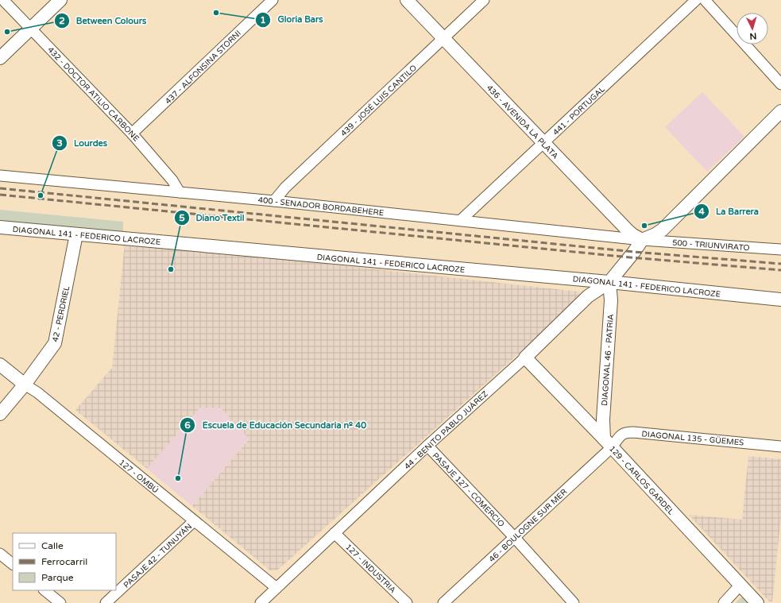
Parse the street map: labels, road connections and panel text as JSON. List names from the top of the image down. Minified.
{"streets":{"street":["437 - ALFONSINA STORNI","432 - DOCTOR ATILIO CARBONE","439 - JOSÉ LUIS CANTILO","441 - PORTUGAL","436 - AVENIDA LA PLATA","400 - SENADOR BORDABEHERE","DIAGONAL 141 - FEDERICO LACROZE","500 - TRIUNVIRATO","42 - PERDRIEL","DIAGONAL 46 - PATRIA","44 - BENITO PABLO JUÁREZ","DIAGONAL 135 - GÜEMES","127 - OMBÚ","129 - CARLOS GARDEL","PASAJE 127 - COMERCIO","46 - BOULOGNE SUR MER","PASAJE 42 - TUNUYÁN","127 - INDUSTRIA"]},"crossings":[["437 - ALFONSINA STORNI","432 - DOCTOR ATILIO CARBONE"],["432 - DOCTOR ATILIO CARBONE","400 - SENADOR BORDABEHERE"],["439 - JOSÉ LUIS CANTILO","436 - AVENIDA LA PLATA"],["439 - JOSÉ LUIS CANTILO","400 - SENADOR BORDABEHERE"],["441 - PORTUGAL","436 - AVENIDA LA PLATA"],["441 - PORTUGAL","400 - SENADOR BORDABEHERE"],["436 - AVENIDA LA PLATA","400 - SENADOR BORDABEHERE"],["436 - AVENIDA LA PLATA","500 - TRIUNVIRATO"],["436 - AVENIDA LA PLATA","44 - BENITO PABLO JUÁREZ"],["400 - SENADOR BORDABEHERE","500 - TRIUNVIRATO"],["400 - SENADOR BORDABEHERE","44 - BENITO PABLO JUÁREZ"],["DIAGONAL 141 - FEDERICO LACROZE","42 - PERDRIEL"],["DIAGONAL 141 - FEDERICO LACROZE","DIAGONAL 46 - PATRIA"],["DIAGONAL 141 - FEDERICO LACROZE","44 - BENITO PABLO JUÁREZ"],["500 - TRIUNVIRATO","44 - BENITO PABLO JUÁREZ"],["42 - PERDRIEL","127 - OMBÚ"],["DIAGONAL 46 - PATRIA","44 - BENITO PABLO JUÁREZ"],["DIAGONAL 46 - PATRIA","DIAGONAL 135 - GÜEMES"],["DIAGONAL 46 - PATRIA","129 - CARLOS GARDEL"],["DIAGONAL 46 - PATRIA","46 - BOULOGNE SUR MER"],["44 - BENITO PABLO JUÁREZ","127 - OMBÚ"],["44 - BENITO PABLO JUÁREZ","129 - CARLOS GARDEL"],["44 - BENITO PABLO JUÁREZ","PASAJE 127 - COMERCIO"],["44 - BENITO PABLO JUÁREZ","127 - INDUSTRIA"],["DIAGONAL 135 - GÜEMES","129 - CARLOS GARDEL"],["DIAGONAL 135 - GÜEMES","46 - BOULOGNE SUR MER"],["127 - OMBÚ","PASAJE 42 - TUNUYÁN"],["129 - CARLOS GARDEL","46 - BOULOGNE SUR MER"],["PASAJE 127 - COMERCIO","46 - BOULOGNE SUR MER"]],"places":["Gloria Bars","Between Colours","Lourdes","La Barrera","Diano Textil","Escuela de Educación Secundaria nº 40"],"legend":["Calle","Ferrocarril","Parque"],"north":"bottom"}
